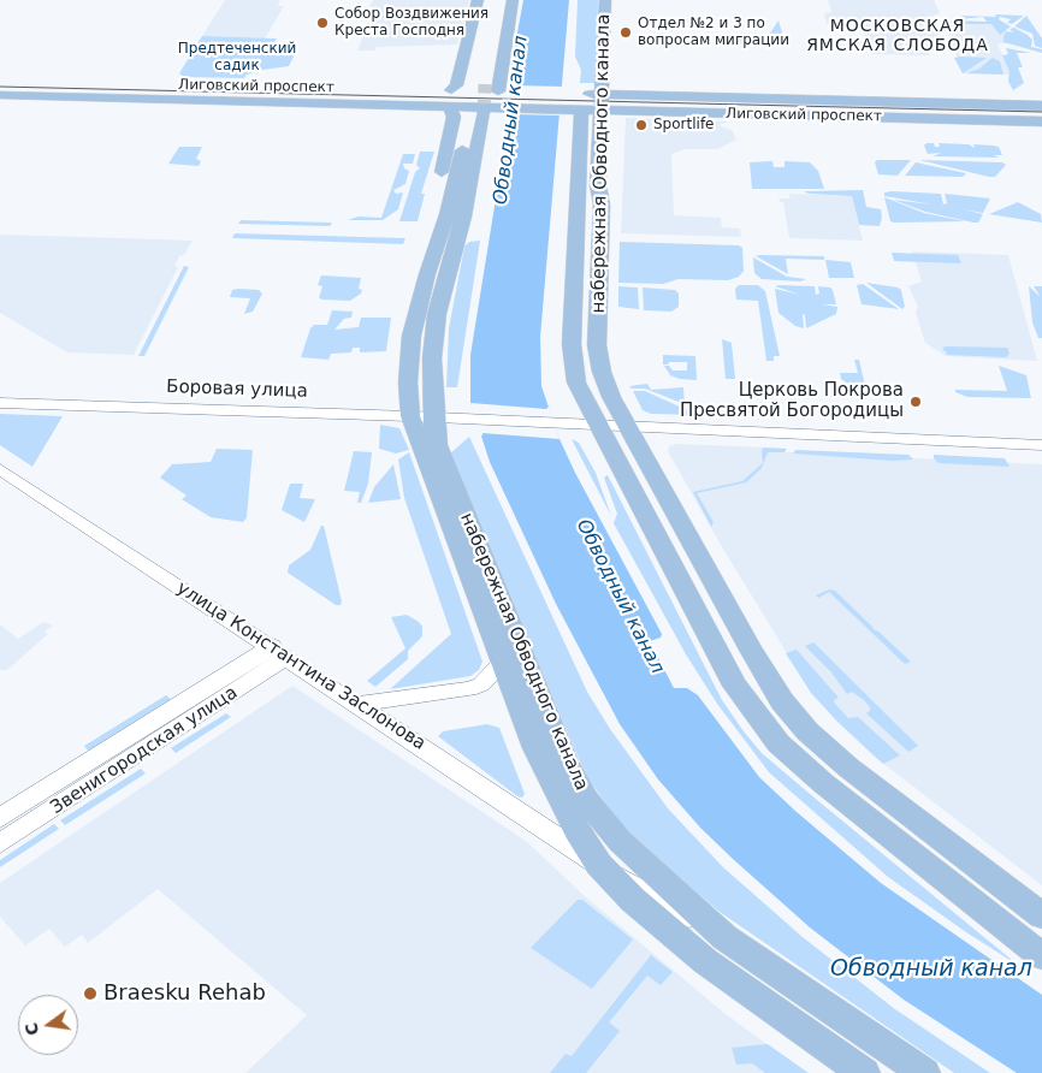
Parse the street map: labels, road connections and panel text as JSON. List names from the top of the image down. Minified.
{"streets":{"main road":["Лиговский проспект","набережная Обводного канала"],"street":["Боровая улица","улица Константина Заслонова","Звенигородская улица"]},"crossings":[["Лиговский проспект","набережная Обводного канала"],["набережная Обводного канала","Боровая улица"],["набережная Обводного канала","улица Константина Заслонова"],["улица Константина Заслонова","Звенигородская улица"]],"districts":["МОСКОВСКАЯ ЯМСКАЯ СЛОБОДА"],"water":["Обводный канал"],"parks":["Предтеченский садик"],"places":["Собор Воздвижения Креста Господня","Отдел №2 и 3 по вопросам миграции","Sportlife","Церковь Покрова Пресвятой Богородицы","Braesku Rehab"],"north":"left"}
